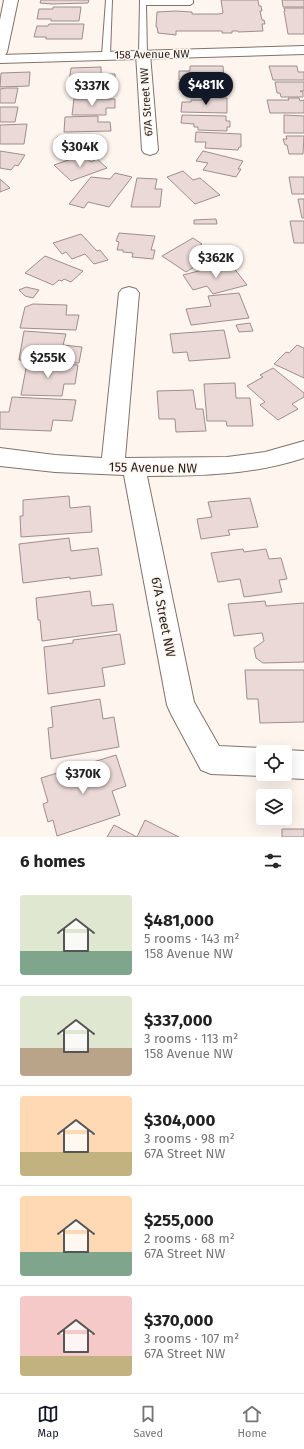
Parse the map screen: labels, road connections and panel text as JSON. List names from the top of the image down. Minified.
{"streets":{"street":["158 Avenue NW","67A Street NW","155 Avenue NW"]},"crossings":[["158 Avenue NW","67A Street NW"],["67A Street NW","155 Avenue NW"]],"page":{"price":["$481K","$337K","$304K","$362K","$255K","$370K"],"heading":"6 homes","list":[{"name":"$481,000","note":"5 rooms · 143 m² · 158 Avenue NW"},{"name":"$337,000","note":"3 rooms · 113 m² · 158 Avenue NW"},{"name":"$304,000","note":"3 rooms · 98 m² · 67A Street NW"},{"name":"$255,000","note":"2 rooms · 68 m² · 67A Street NW"},{"name":"$370,000","note":"3 rooms · 107 m² · 67A Street NW"}],"tabs":["Map","Saved","Home"]}}
